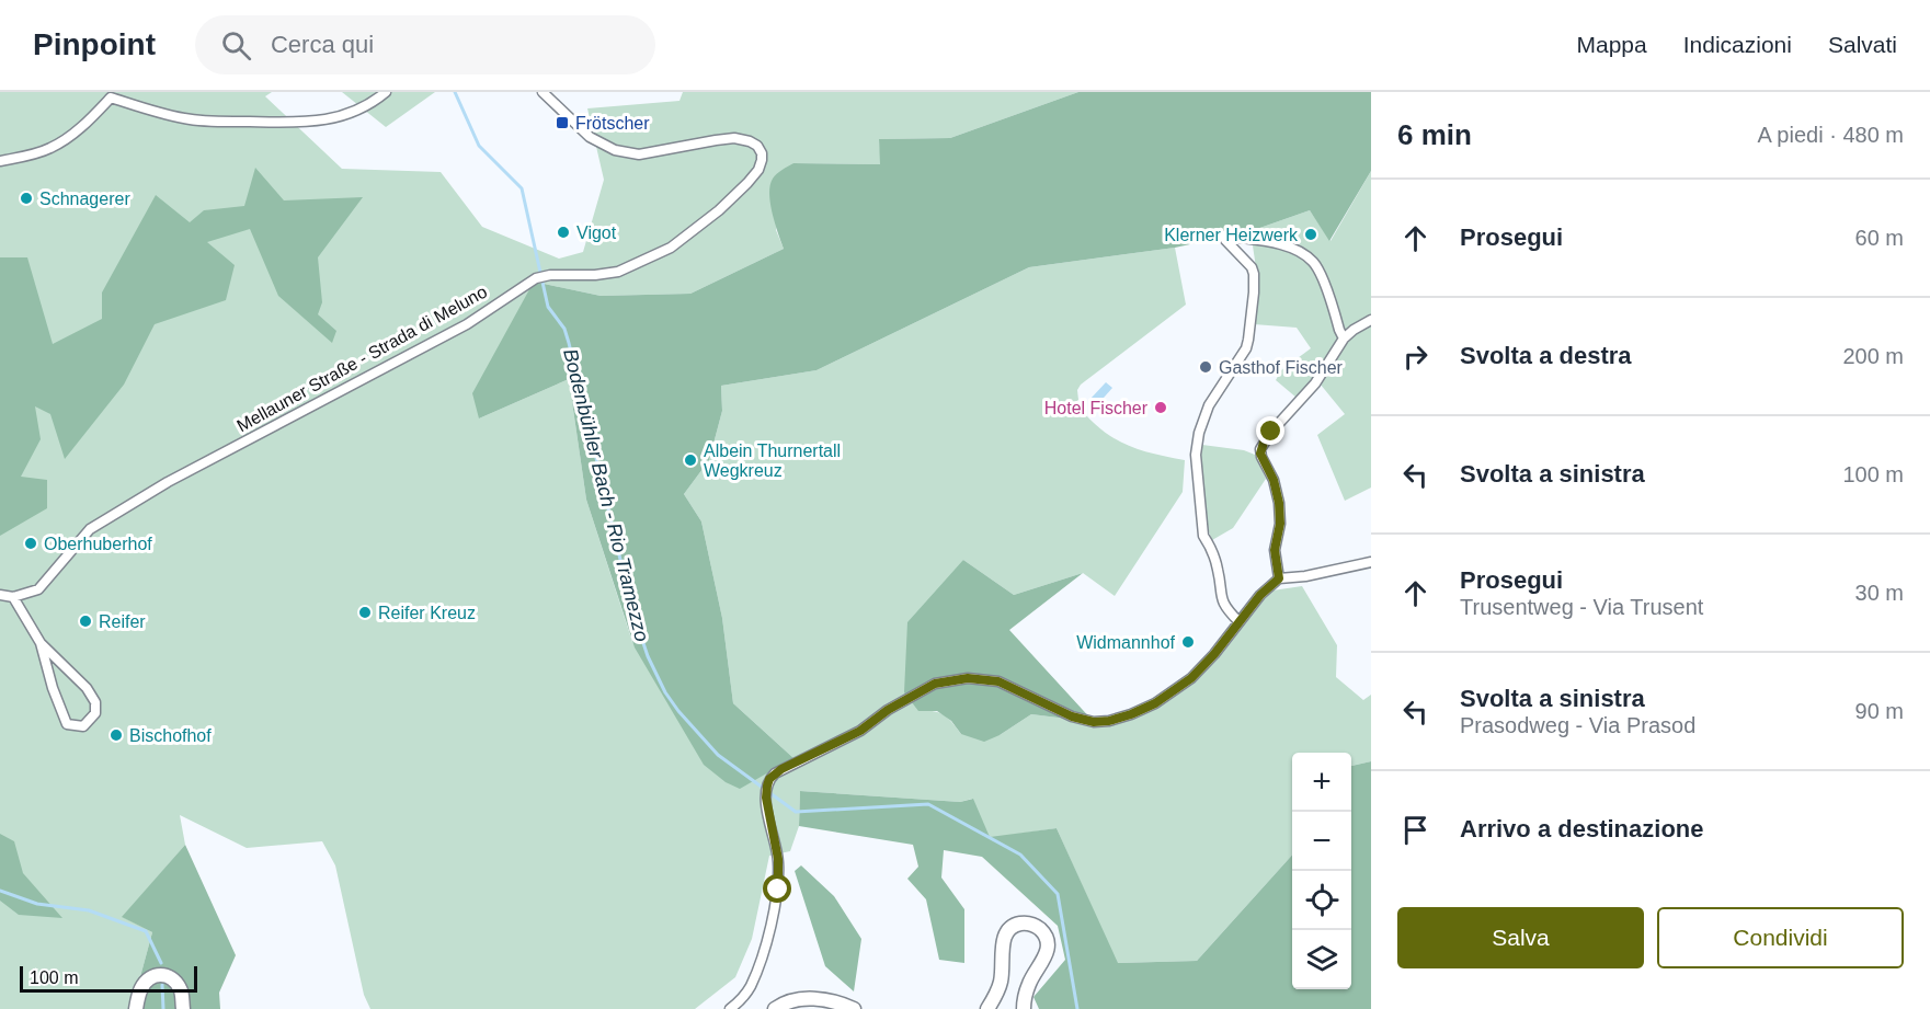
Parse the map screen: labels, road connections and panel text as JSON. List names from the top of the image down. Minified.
{"streets":{"street":["Mellauner Straße - Strada di Meluno"]},"water":["Bodenbühler Bach - Rio Tramezzo"],"places":{"transit":["Frötscher"],"other":["Schnagerer","Vigot","Klerner Heizwerk","Gasthof Fischer","Hotel Fischer","Albein Thurnertall Wegkreuz","Oberhuberhof","Reifer Kreuz","Reifer","Widmannhof","Bischofhof"]},"scale_bar":"100 m","page":{"header":"Pinpoint","search":"Cerca qui","nav":["Mappa","Indicazioni","Salvati"],"heading":["6 min","A piedi · 480 m"],"list":[["Prosegui","60 m"],["Svolta a destra","200 m"],["Svolta a sinistra","100 m"],["Prosegui","Trusentweg - Via Trusent","30 m"],["Svolta a sinistra","Prasodweg - Via Prasod","90 m"],"Arrivo a destinazione"],"map_buttons":["+","−"],"buttons":["Salva","Condividi"],"scale":"100 m"}}
